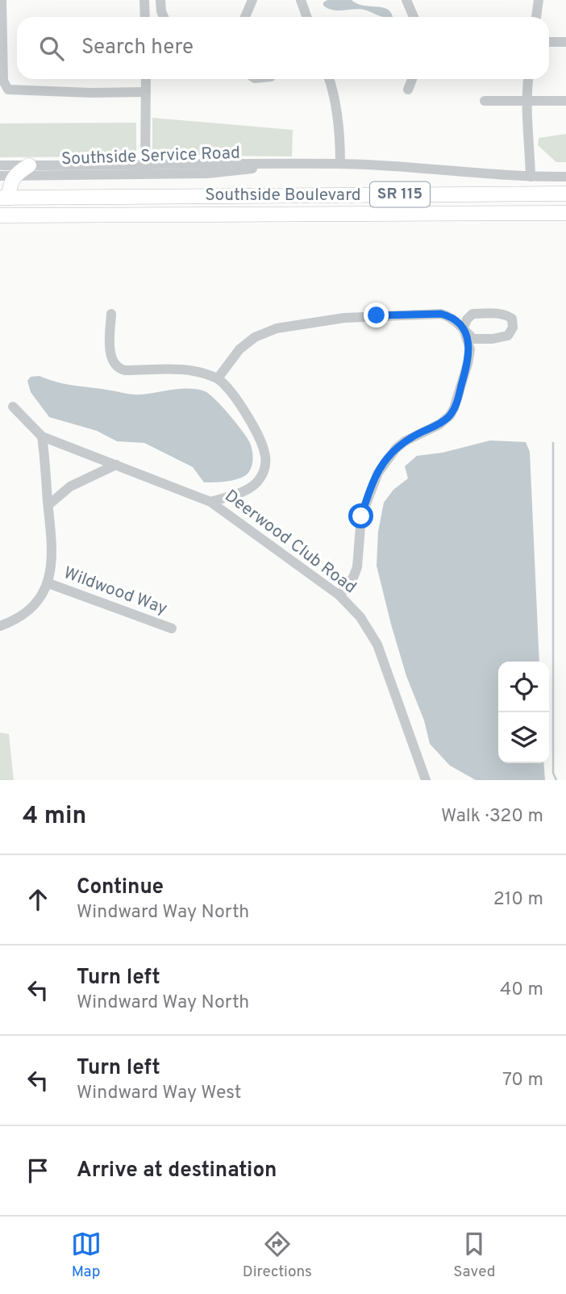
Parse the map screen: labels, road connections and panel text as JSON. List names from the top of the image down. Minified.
{"streets":{"highway":["SR 115","Southside Boulevard"],"street":["Southside Service Road","Deerwood Club Road","Wildwood Way"]},"page":{"search":"Search here","heading":["4 min","Walk · 320 m"],"list":[["Continue","Windward Way North","210 m"],["Turn left","Windward Way North","40 m"],["Turn left","Windward Way West","70 m"],"Arrive at destination"],"nav":["Map","Directions","Saved"]}}
